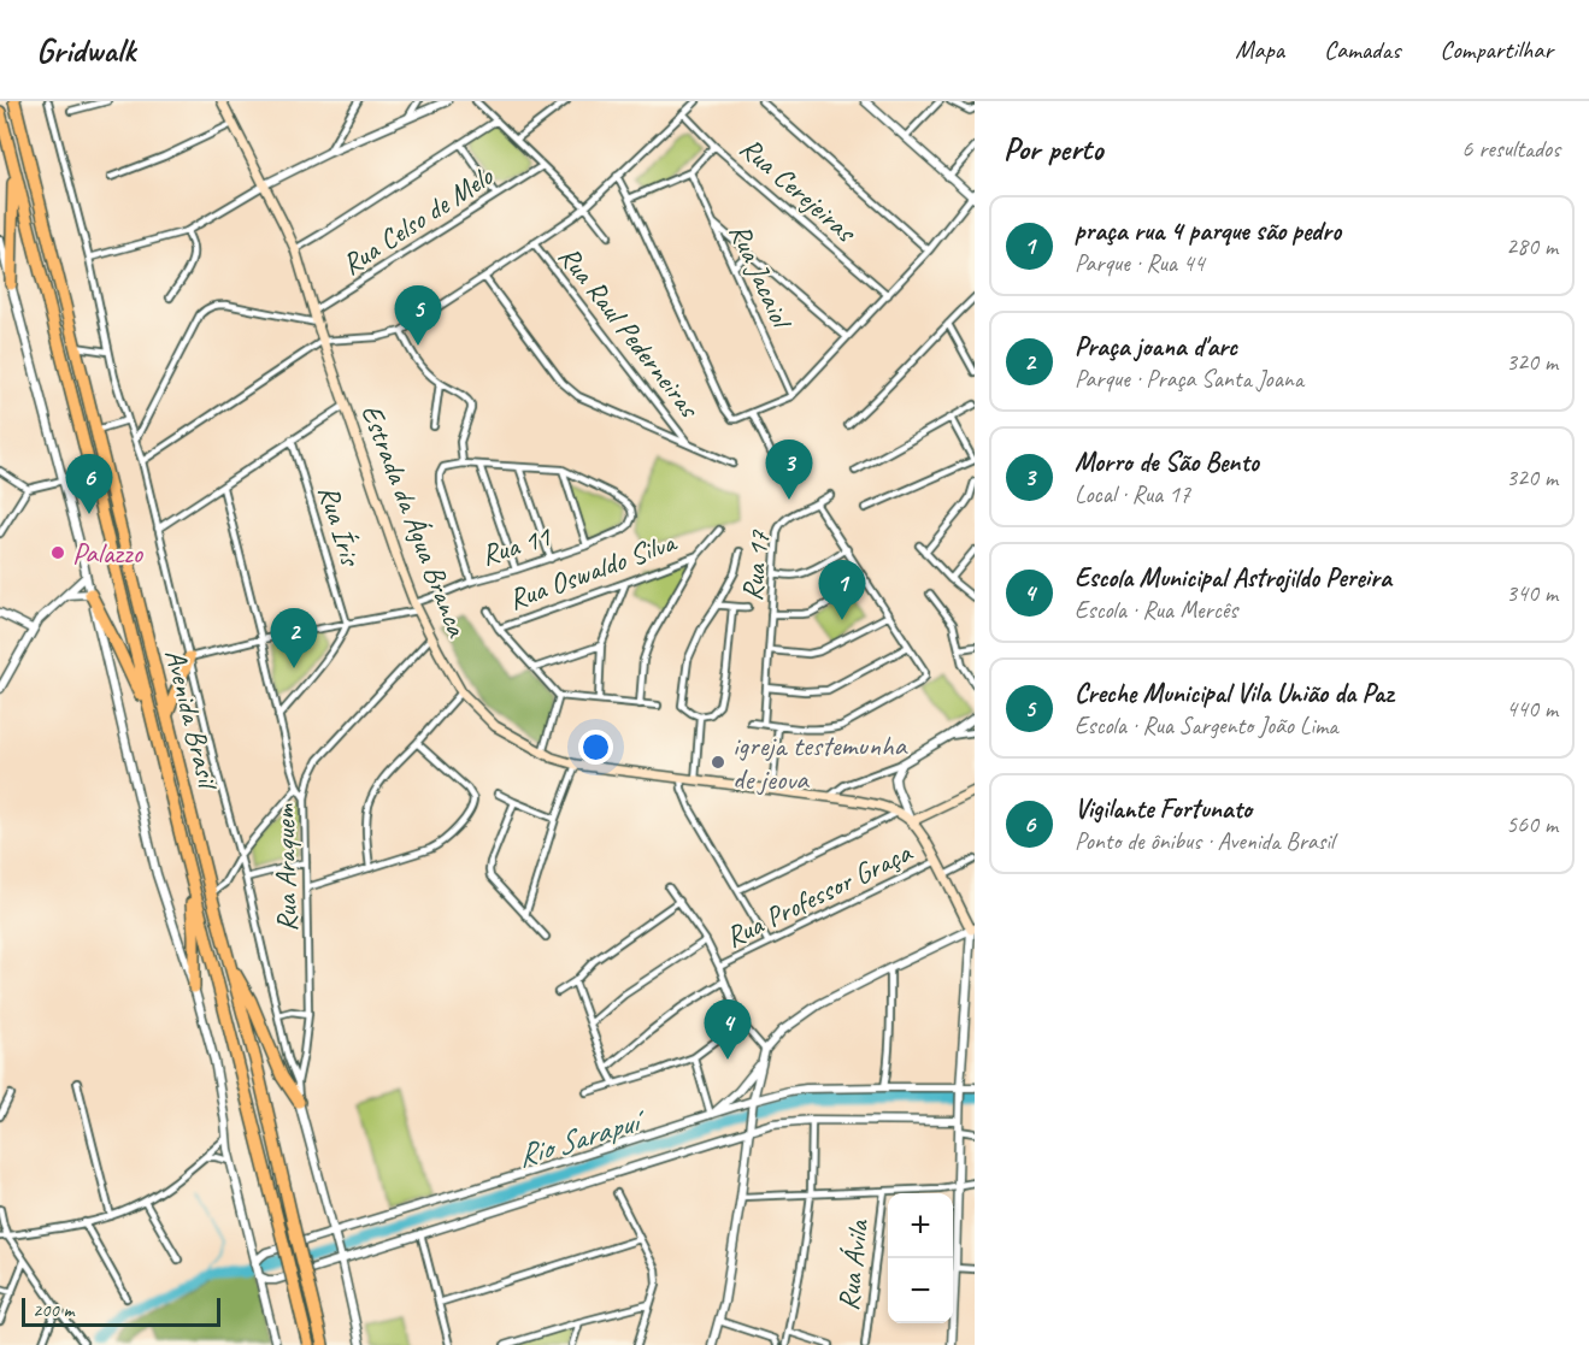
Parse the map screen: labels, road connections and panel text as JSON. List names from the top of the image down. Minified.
{"streets":{"highway":["Avenida Brasil"],"main road":["Estrada da Água Branca"],"street":["Rua Cerejeiras","Rua Celso de Melo","Rua Jacaiol","Rua Raul Pederneiras","Rua Íris","Rua 11","Rua 17","Rua Oswaldo Silva","Rua Araquem","Rua Professor Graça","Rua Ávila"]},"crossings":[["Rua Celso de Melo","Estrada da Água Branca"],["Estrada da Água Branca","Rua 11"],["Estrada da Água Branca","Rua Araquem"],["Estrada da Água Branca","Rua Professor Graça"],["Rua Íris","Rua 11"],["Rua 11","Avenida Brasil"],["Avenida Brasil","Rua Araquem"]],"water":["Rio Sarapuí"],"places":["Palazzo","igreja testemunha de jeova"],"scale_bar":"200 m","page":{"header":"Gridwalk","nav":["Mapa","Camadas","Compartilhar"],"heading":["Por perto","6 resultados"],"list":[{"mark":"1","name":"praça rua 4 parque são pedro","note":"Parque · Rua 44","value":"280 m"},{"mark":"2","name":"Praça joana d'arc","note":"Parque · Praça Santa Joana","value":"320 m"},{"mark":"3","name":"Morro de São Bento","note":"Local · Rua 17","value":"320 m"},{"mark":"4","name":"Escola Municipal Astrojildo Pereira","note":"Escola · Rua Mercês","value":"340 m"},{"mark":"5","name":"Creche Municipal Vila União da Paz","note":"Escola · Rua Sargento João Lima","value":"440 m"},{"mark":"6","name":"Vigilante Fortunato","note":"Ponto de ônibus · Avenida Brasil","value":"560 m"}],"pins":["5","3","6","1","2","4"],"map_buttons":["+","−"],"scale":"200 m"}}
